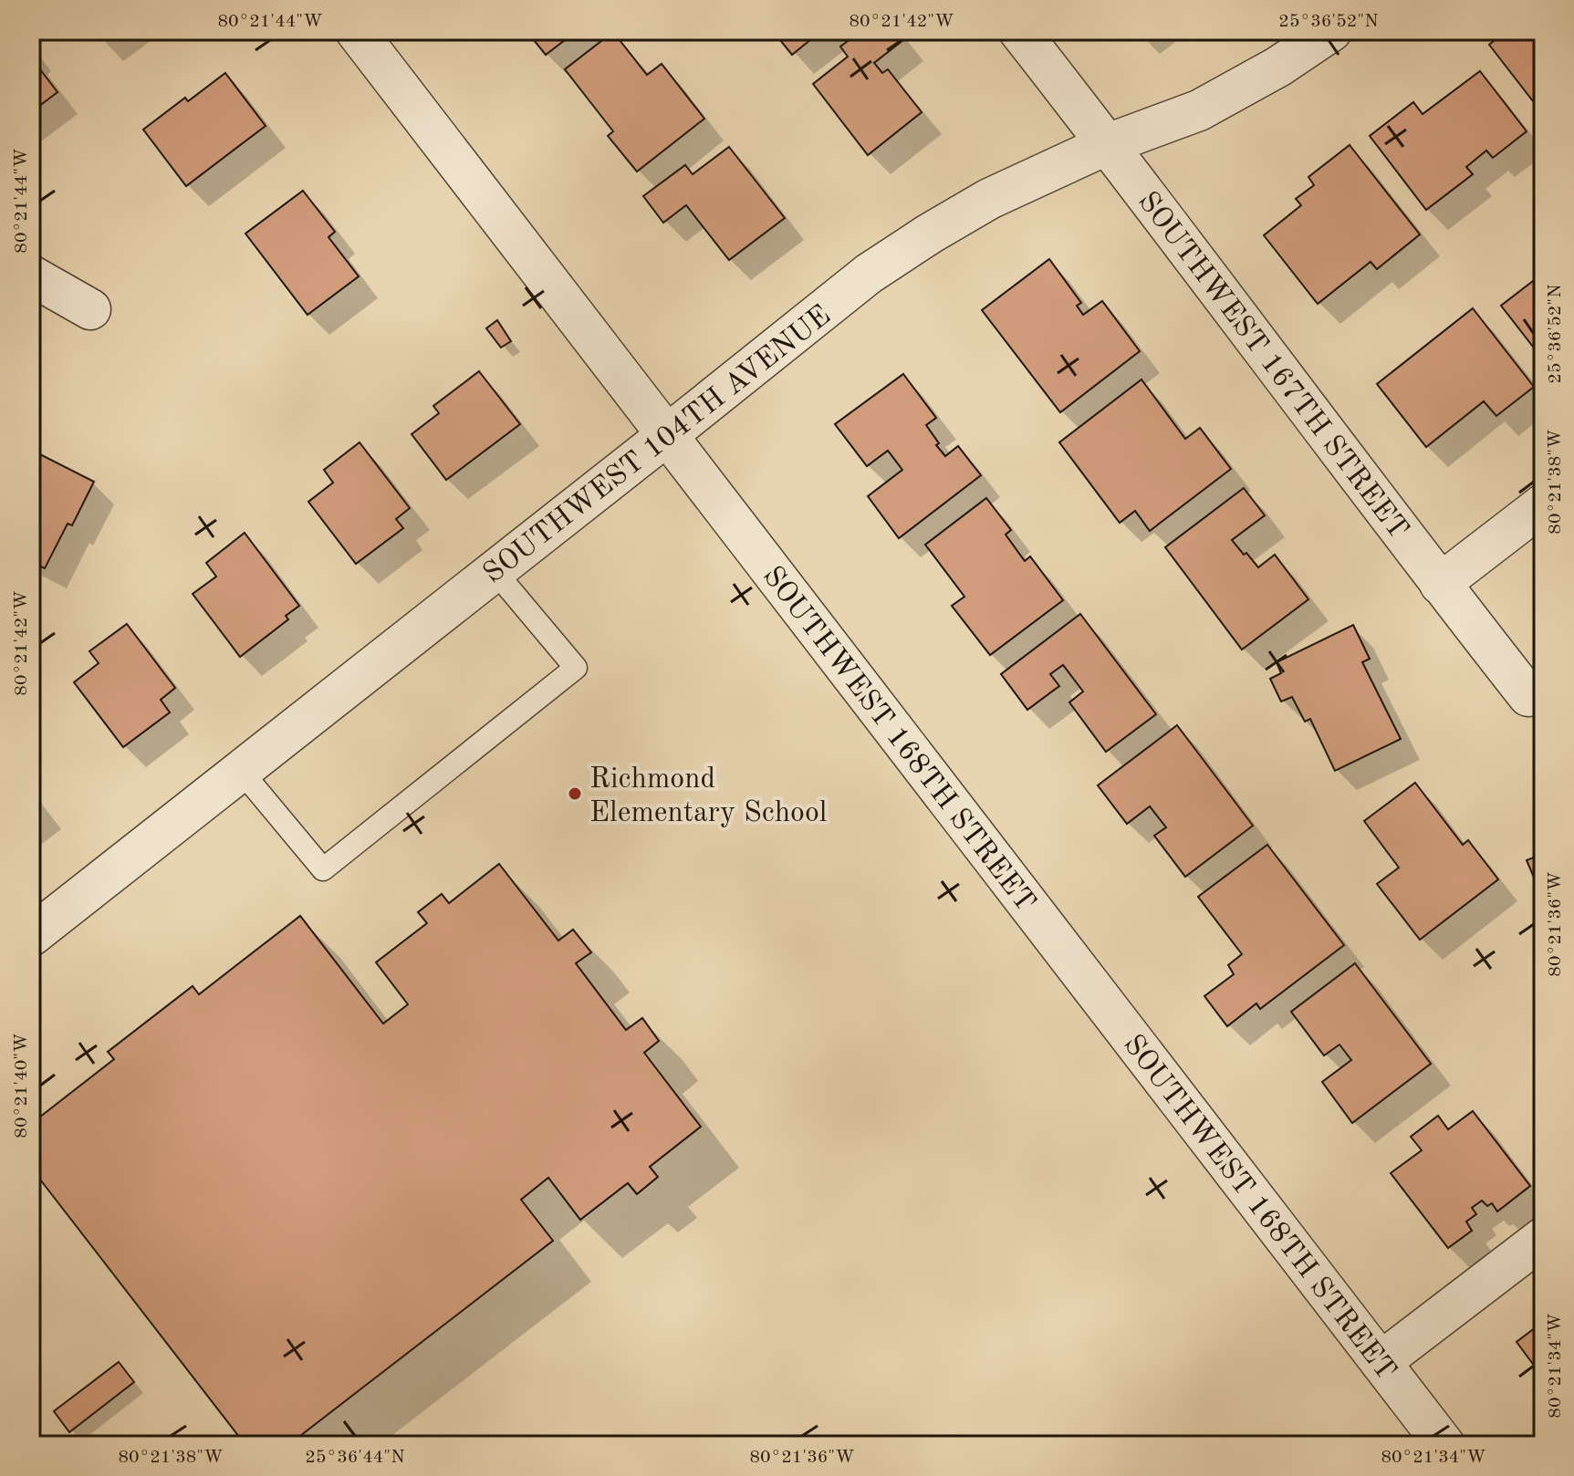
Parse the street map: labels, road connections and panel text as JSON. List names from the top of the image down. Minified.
{"streets":{"street":["SOUTHWEST 167TH STREET","SOUTHWEST 104TH AVENUE","SOUTHWEST 168TH STREET"]},"crossings":[["SOUTHWEST 167TH STREET","SOUTHWEST 104TH AVENUE"],["SOUTHWEST 104TH AVENUE","SOUTHWEST 168TH STREET"]],"places":["Richmond Elementary School"],"coordinates":["80°21'44\"W","80°21'42\"W","25°36'52\"N","80°21'38\"W","80°21'36\"W","80°21'40\"W","80°21'34\"W","25°36'44\"N"]}
